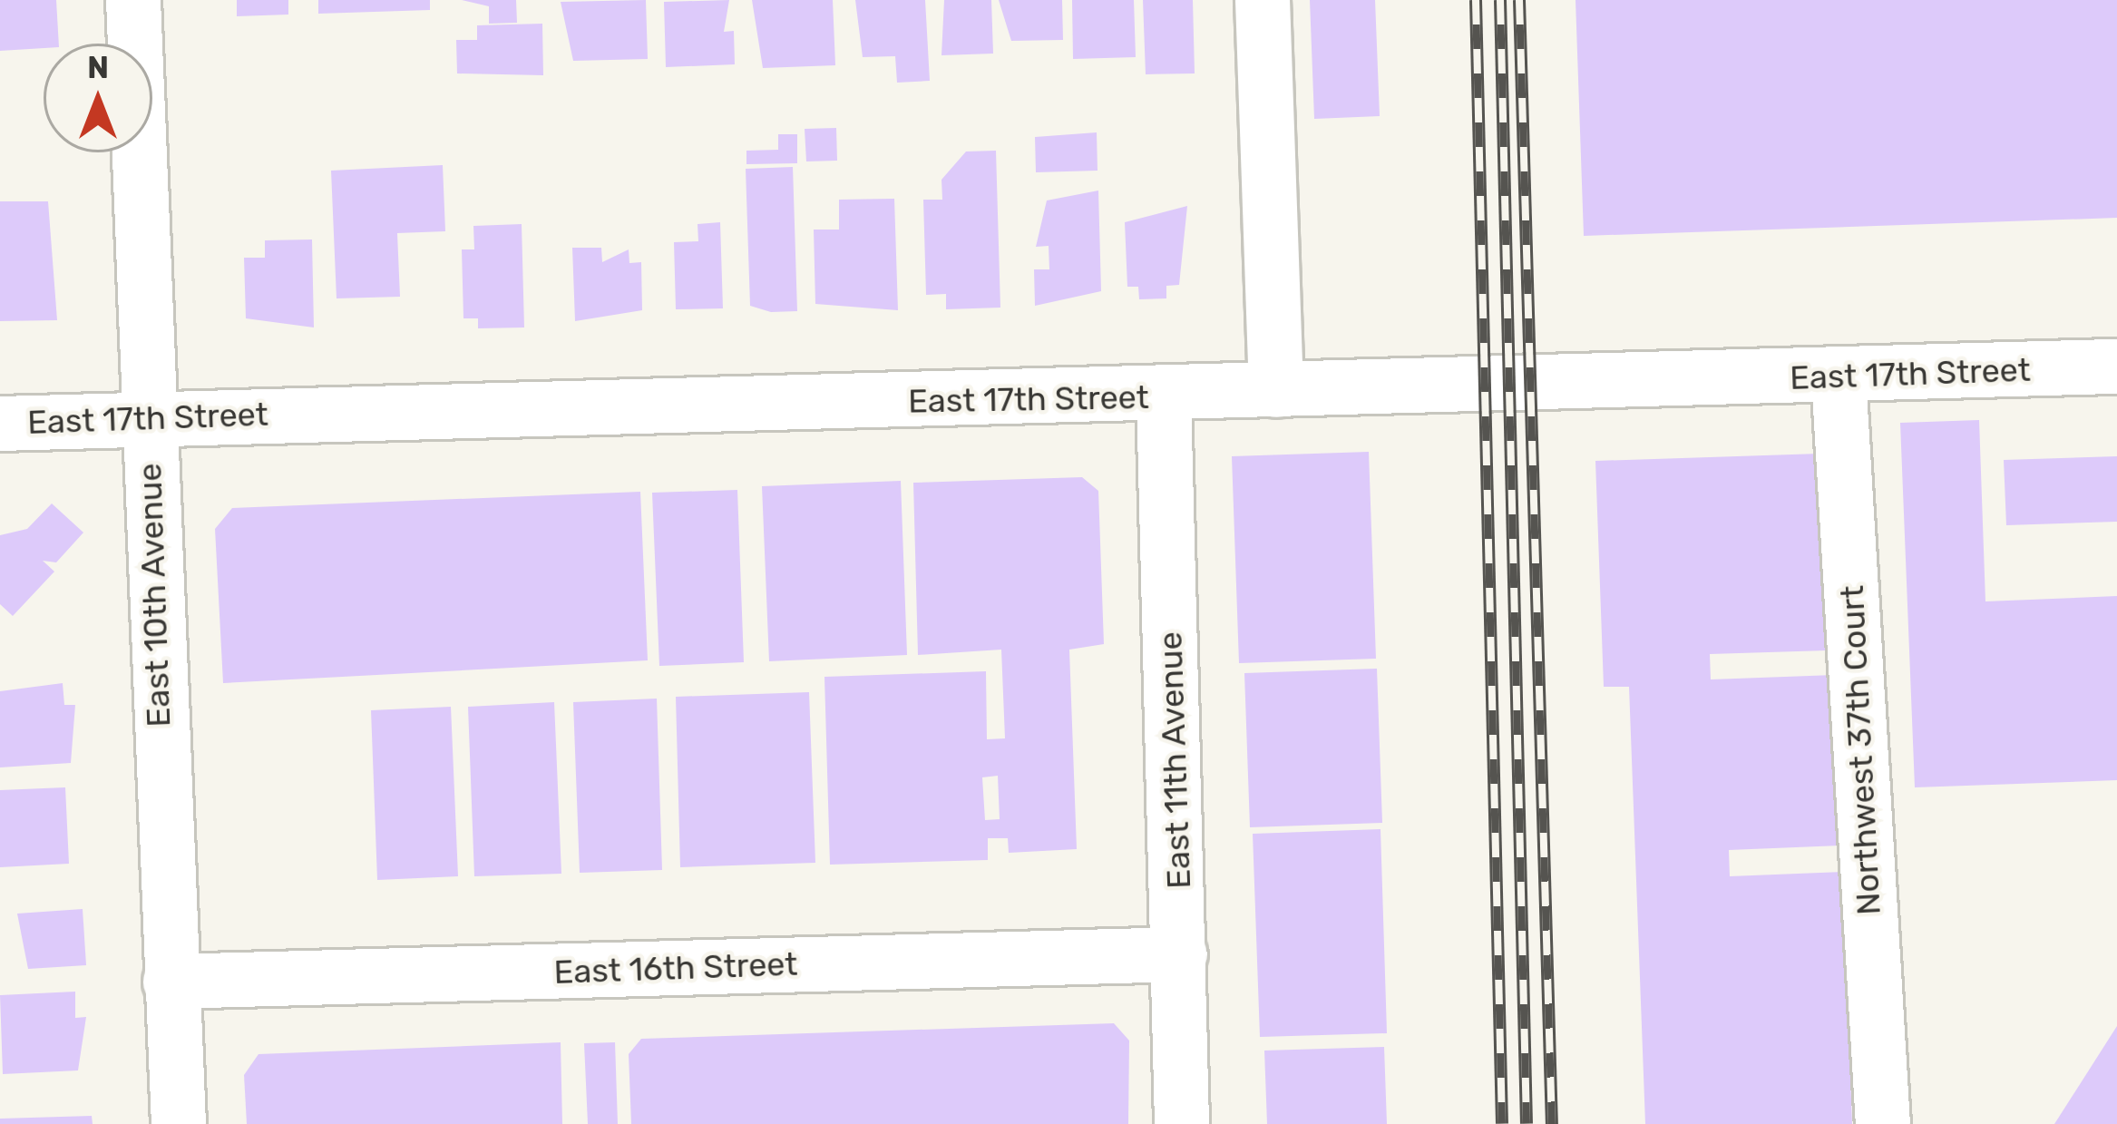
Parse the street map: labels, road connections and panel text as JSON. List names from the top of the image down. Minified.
{"streets":{"street":["East 17th Street","East 10th Avenue","Northwest 37th Court","East 11th Avenue","East 16th Street"]},"crossings":[["East 17th Street","East 10th Avenue"],["East 17th Street","Northwest 37th Court"],["East 17th Street","East 11th Avenue"],["East 10th Avenue","East 16th Street"],["East 11th Avenue","East 16th Street"]],"north":"top"}
